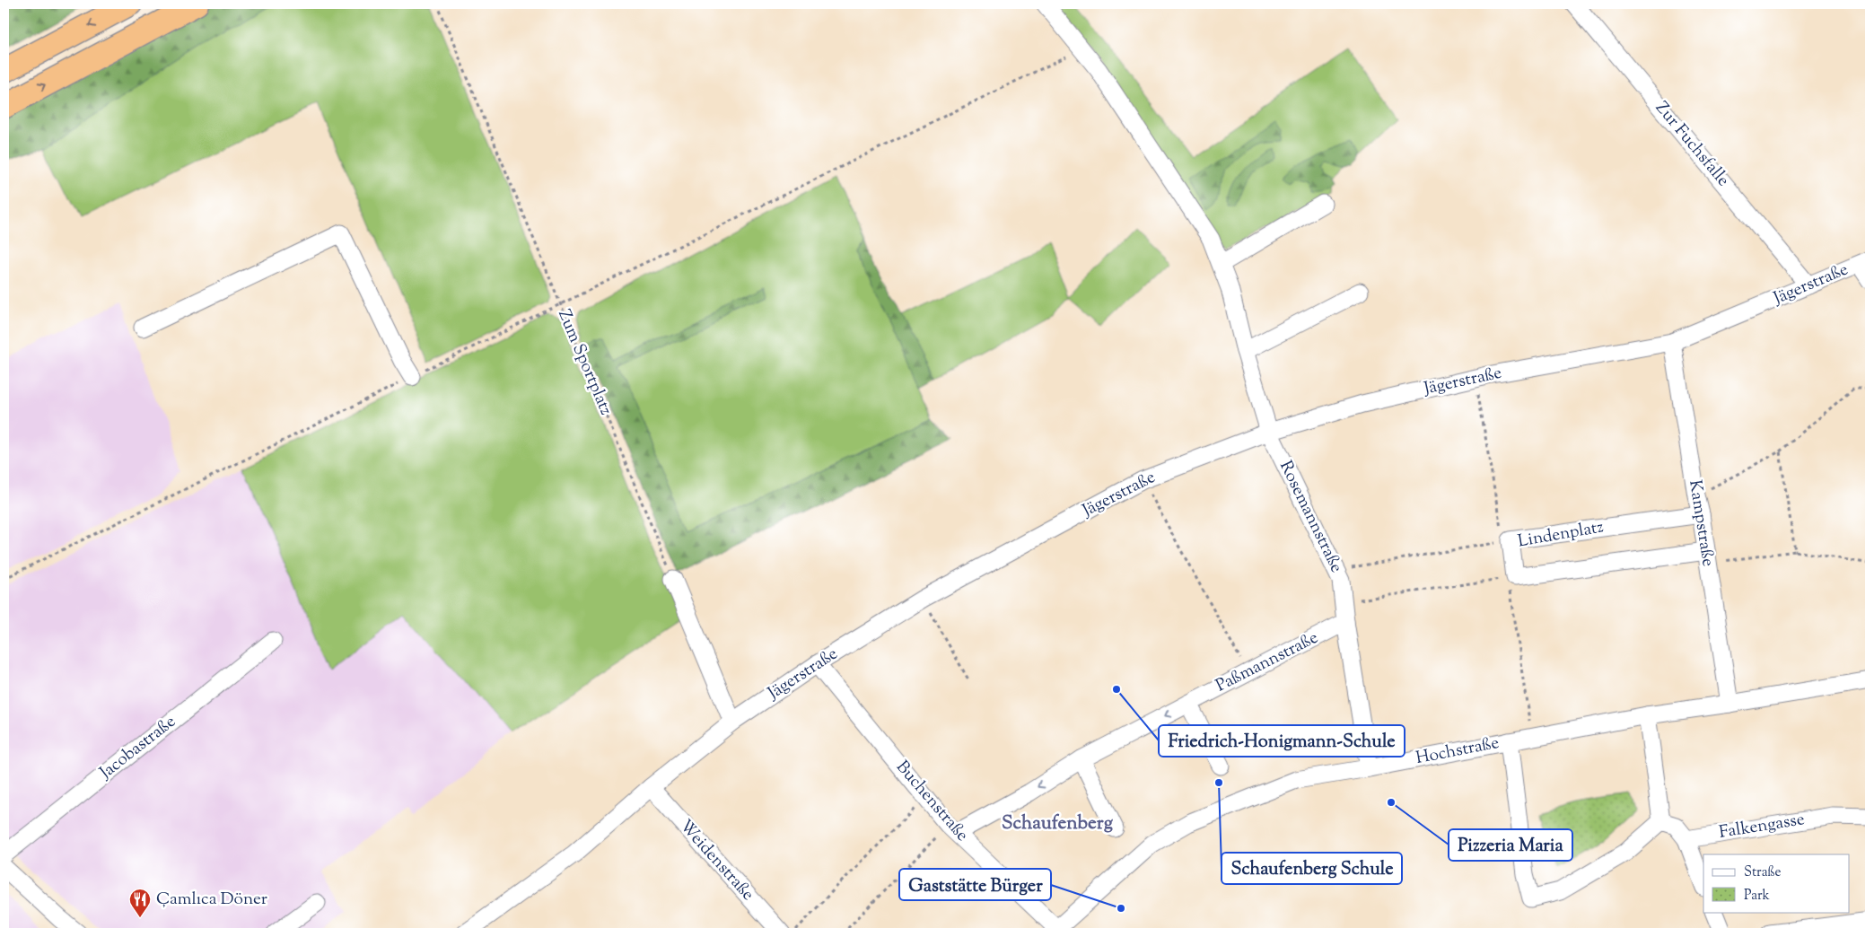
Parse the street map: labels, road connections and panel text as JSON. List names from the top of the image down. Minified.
{"streets":{"street":["Zur Fuchsfalle","Jägerstraße","Rosemannstraße","Kampstraße","Lindenplatz","Paßmannstraße","Jacobastraße","Hochstraße","Buchenstraße","Falkengasse","Weidenstraße"],"path":["Zum Sportplatz"]},"crossings":[["Zur Fuchsfalle","Jägerstraße"],["Jägerstraße","Rosemannstraße"],["Jägerstraße","Kampstraße"],["Jägerstraße","Buchenstraße"],["Jägerstraße","Weidenstraße"],["Rosemannstraße","Paßmannstraße"],["Rosemannstraße","Hochstraße"],["Kampstraße","Lindenplatz"],["Kampstraße","Hochstraße"],["Paßmannstraße","Buchenstraße"],["Hochstraße","Buchenstraße"]],"one_way":["Paßmannstraße"],"districts":["Schaufenberg"],"places":{"other":["Friedrich-Honigmann-Schule","Schaufenberg Schule","Pizzeria Maria","Gaststätte Bürger"],"restaurant":["Çamlıca Döner"]},"legend":["Straße","Park"]}
